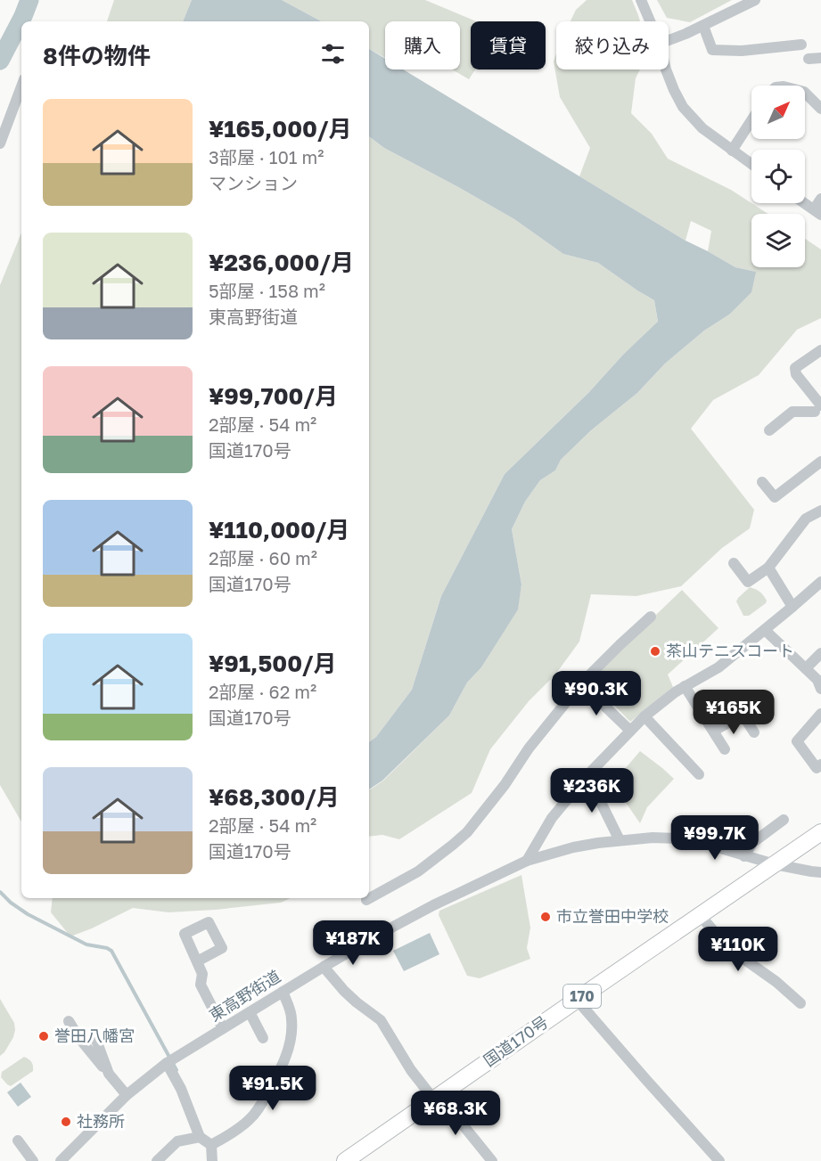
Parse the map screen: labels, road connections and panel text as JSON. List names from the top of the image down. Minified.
{"streets":{"highway":["170","国道170号"],"street":["東高野街道"]},"crossings":[["東高野街道","国道170号"]],"places":["茶山テニスコート","市立誉田中学校","誉田八幡宮","社務所"],"north":"top right","page":{"chip":["購入","賃貸","絞り込み"],"heading":"8件の物件","list":[{"name":"¥165,000/月","note":"3部屋 · 101 m² · マンション"},{"name":"¥236,000/月","note":"5部屋 · 158 m² · 東高野街道"},{"name":"¥99,700/月","note":"2部屋 · 54 m² · 国道170号"},{"name":"¥110,000/月","note":"2部屋 · 60 m² · 国道170号"},{"name":"¥91,500/月","note":"2部屋 · 62 m² · 国道170号"},{"name":"¥68,300/月","note":"2部屋 · 54 m² · 国道170号"}],"price":["¥90.3K","¥165K","¥236K","¥99.7K","¥187K","¥110K","¥91.5K","¥68.3K"]}}
